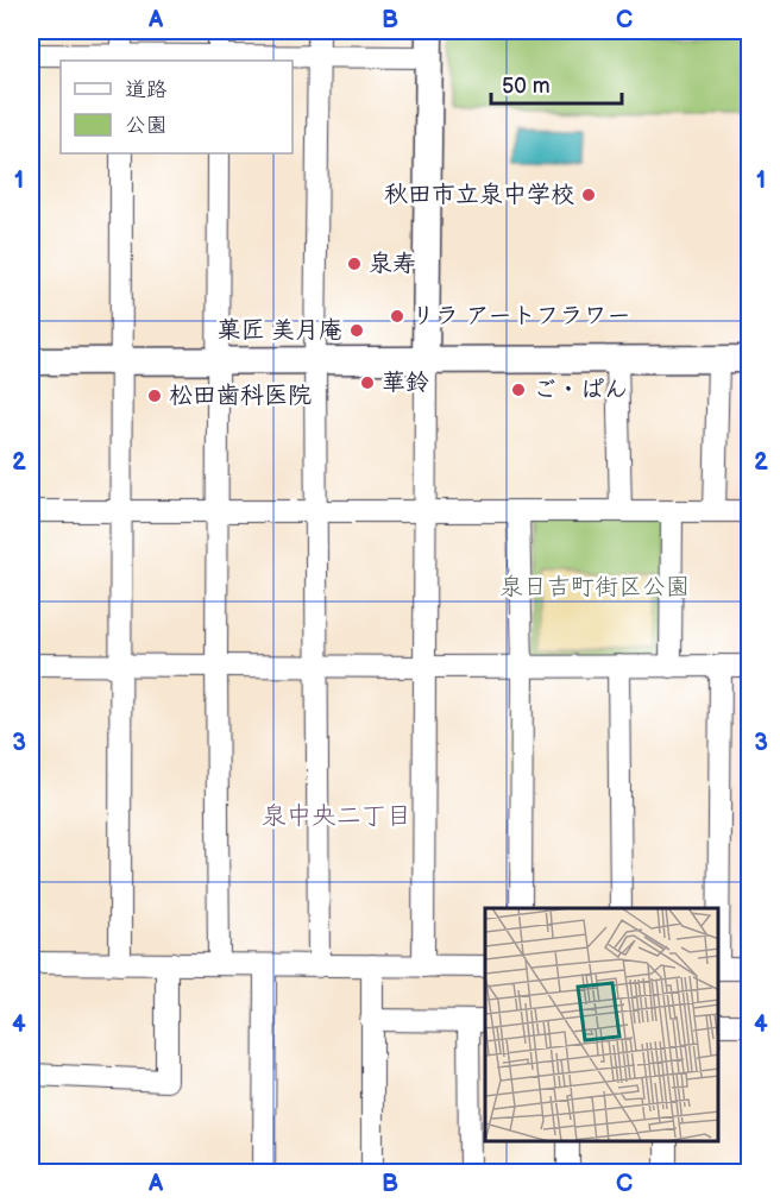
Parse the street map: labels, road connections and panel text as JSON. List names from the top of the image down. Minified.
{"districts":["泉中央二丁目"],"parks":["泉日吉町街区公園"],"places":["秋田市立泉中学校","泉寿","リラ アートフラワー","菓匠 美月庵","華鈴","ご・ぱん","松田歯科医院"],"legend":["道路","公園"],"scale_bar":"50 m","grid":{"columns":["A","B","C"],"rows":["1","2","3","4"]}}
